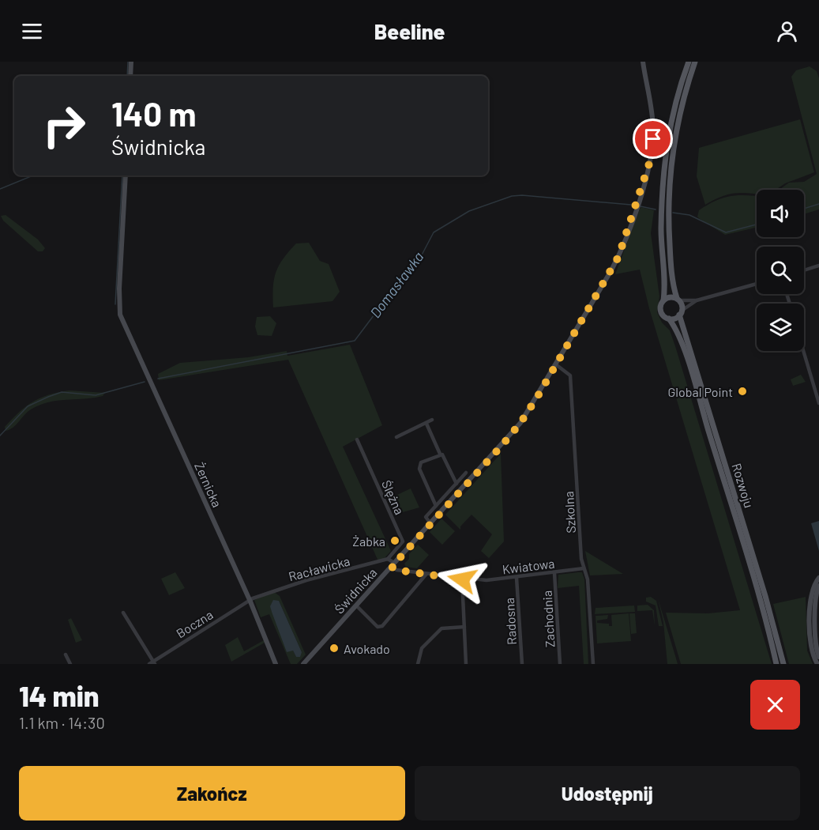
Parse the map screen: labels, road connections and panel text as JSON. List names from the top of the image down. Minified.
{"streets":{"main road":["Rozwoju"],"street":["Żernicka","Ślężna","Szkolna","Kwiatowa","Racławicka","Świdnicka","Zachodnia","Radosna","Boczna"]},"crossings":[["Żernicka","Racławicka"],["Żernicka","Boczna"],["Ślężna","Racławicka"],["Szkolna","Kwiatowa"],["Szkolna","Świdnicka"],["Kwiatowa","Świdnicka"],["Kwiatowa","Zachodnia"],["Kwiatowa","Radosna"],["Racławicka","Boczna"]],"water":["Domasławka"],"places":["Global Point","Żabka","Avokado"],"page":{"header":"Beeline","turn":["140 m","Świdnicka"],"heading":["14 min","1.1 km · 14:30"],"buttons":["Zakończ","Udostępnij"]}}
